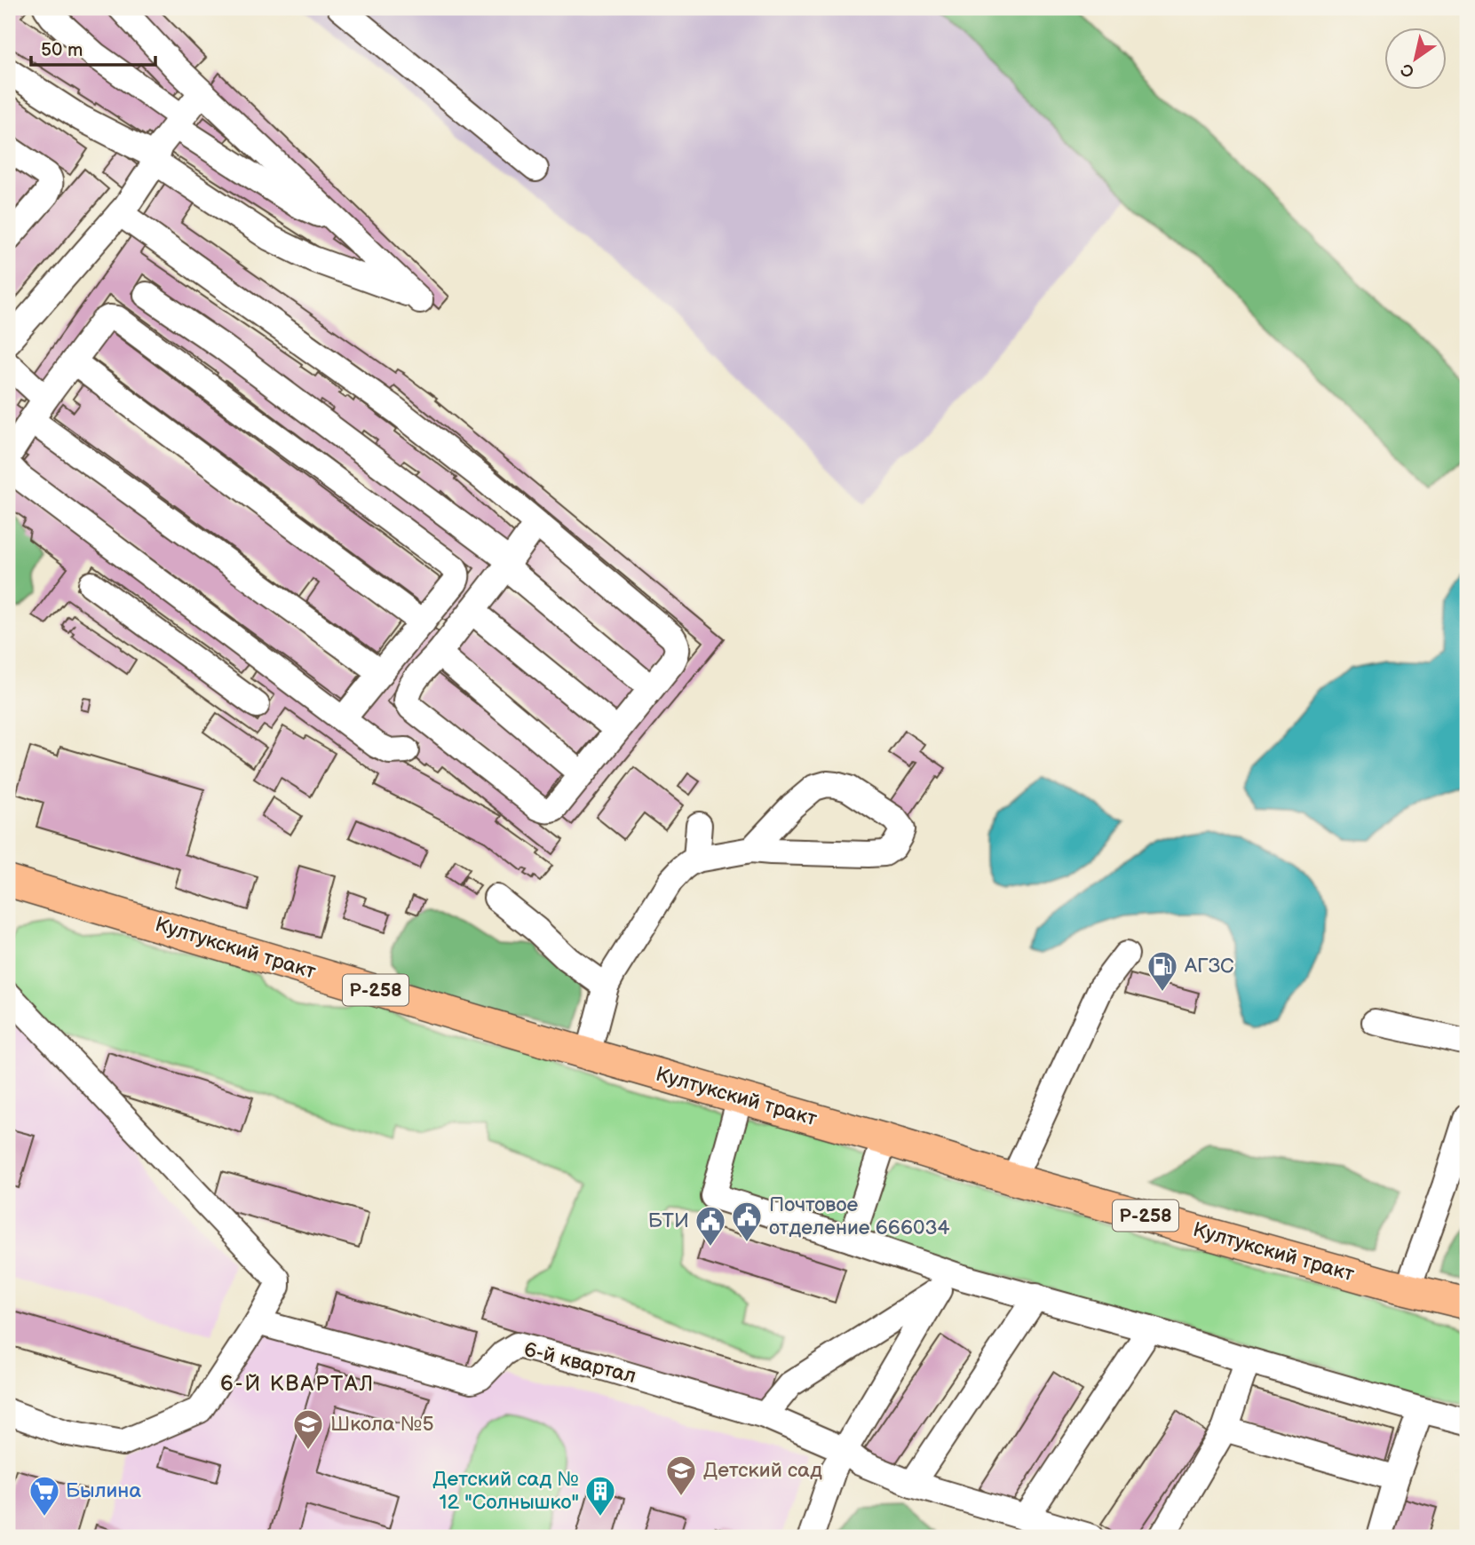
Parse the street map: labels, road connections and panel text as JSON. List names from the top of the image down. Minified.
{"streets":{"main road":["Култукский тракт","Р-258"],"lane":["6-й квартал"]},"districts":["6-Й КВАРТАЛ"],"places":{"fuel station":["АГЗС"],"public building":["Почтовое отделение 666034","БТИ"],"school or university":["Школа №5","Детский сад"],"supermarket":["Былина"],"building":["Детский сад № 12 \"Солнышко\""]},"scale_bar":"50 m","north":"bottom left"}
